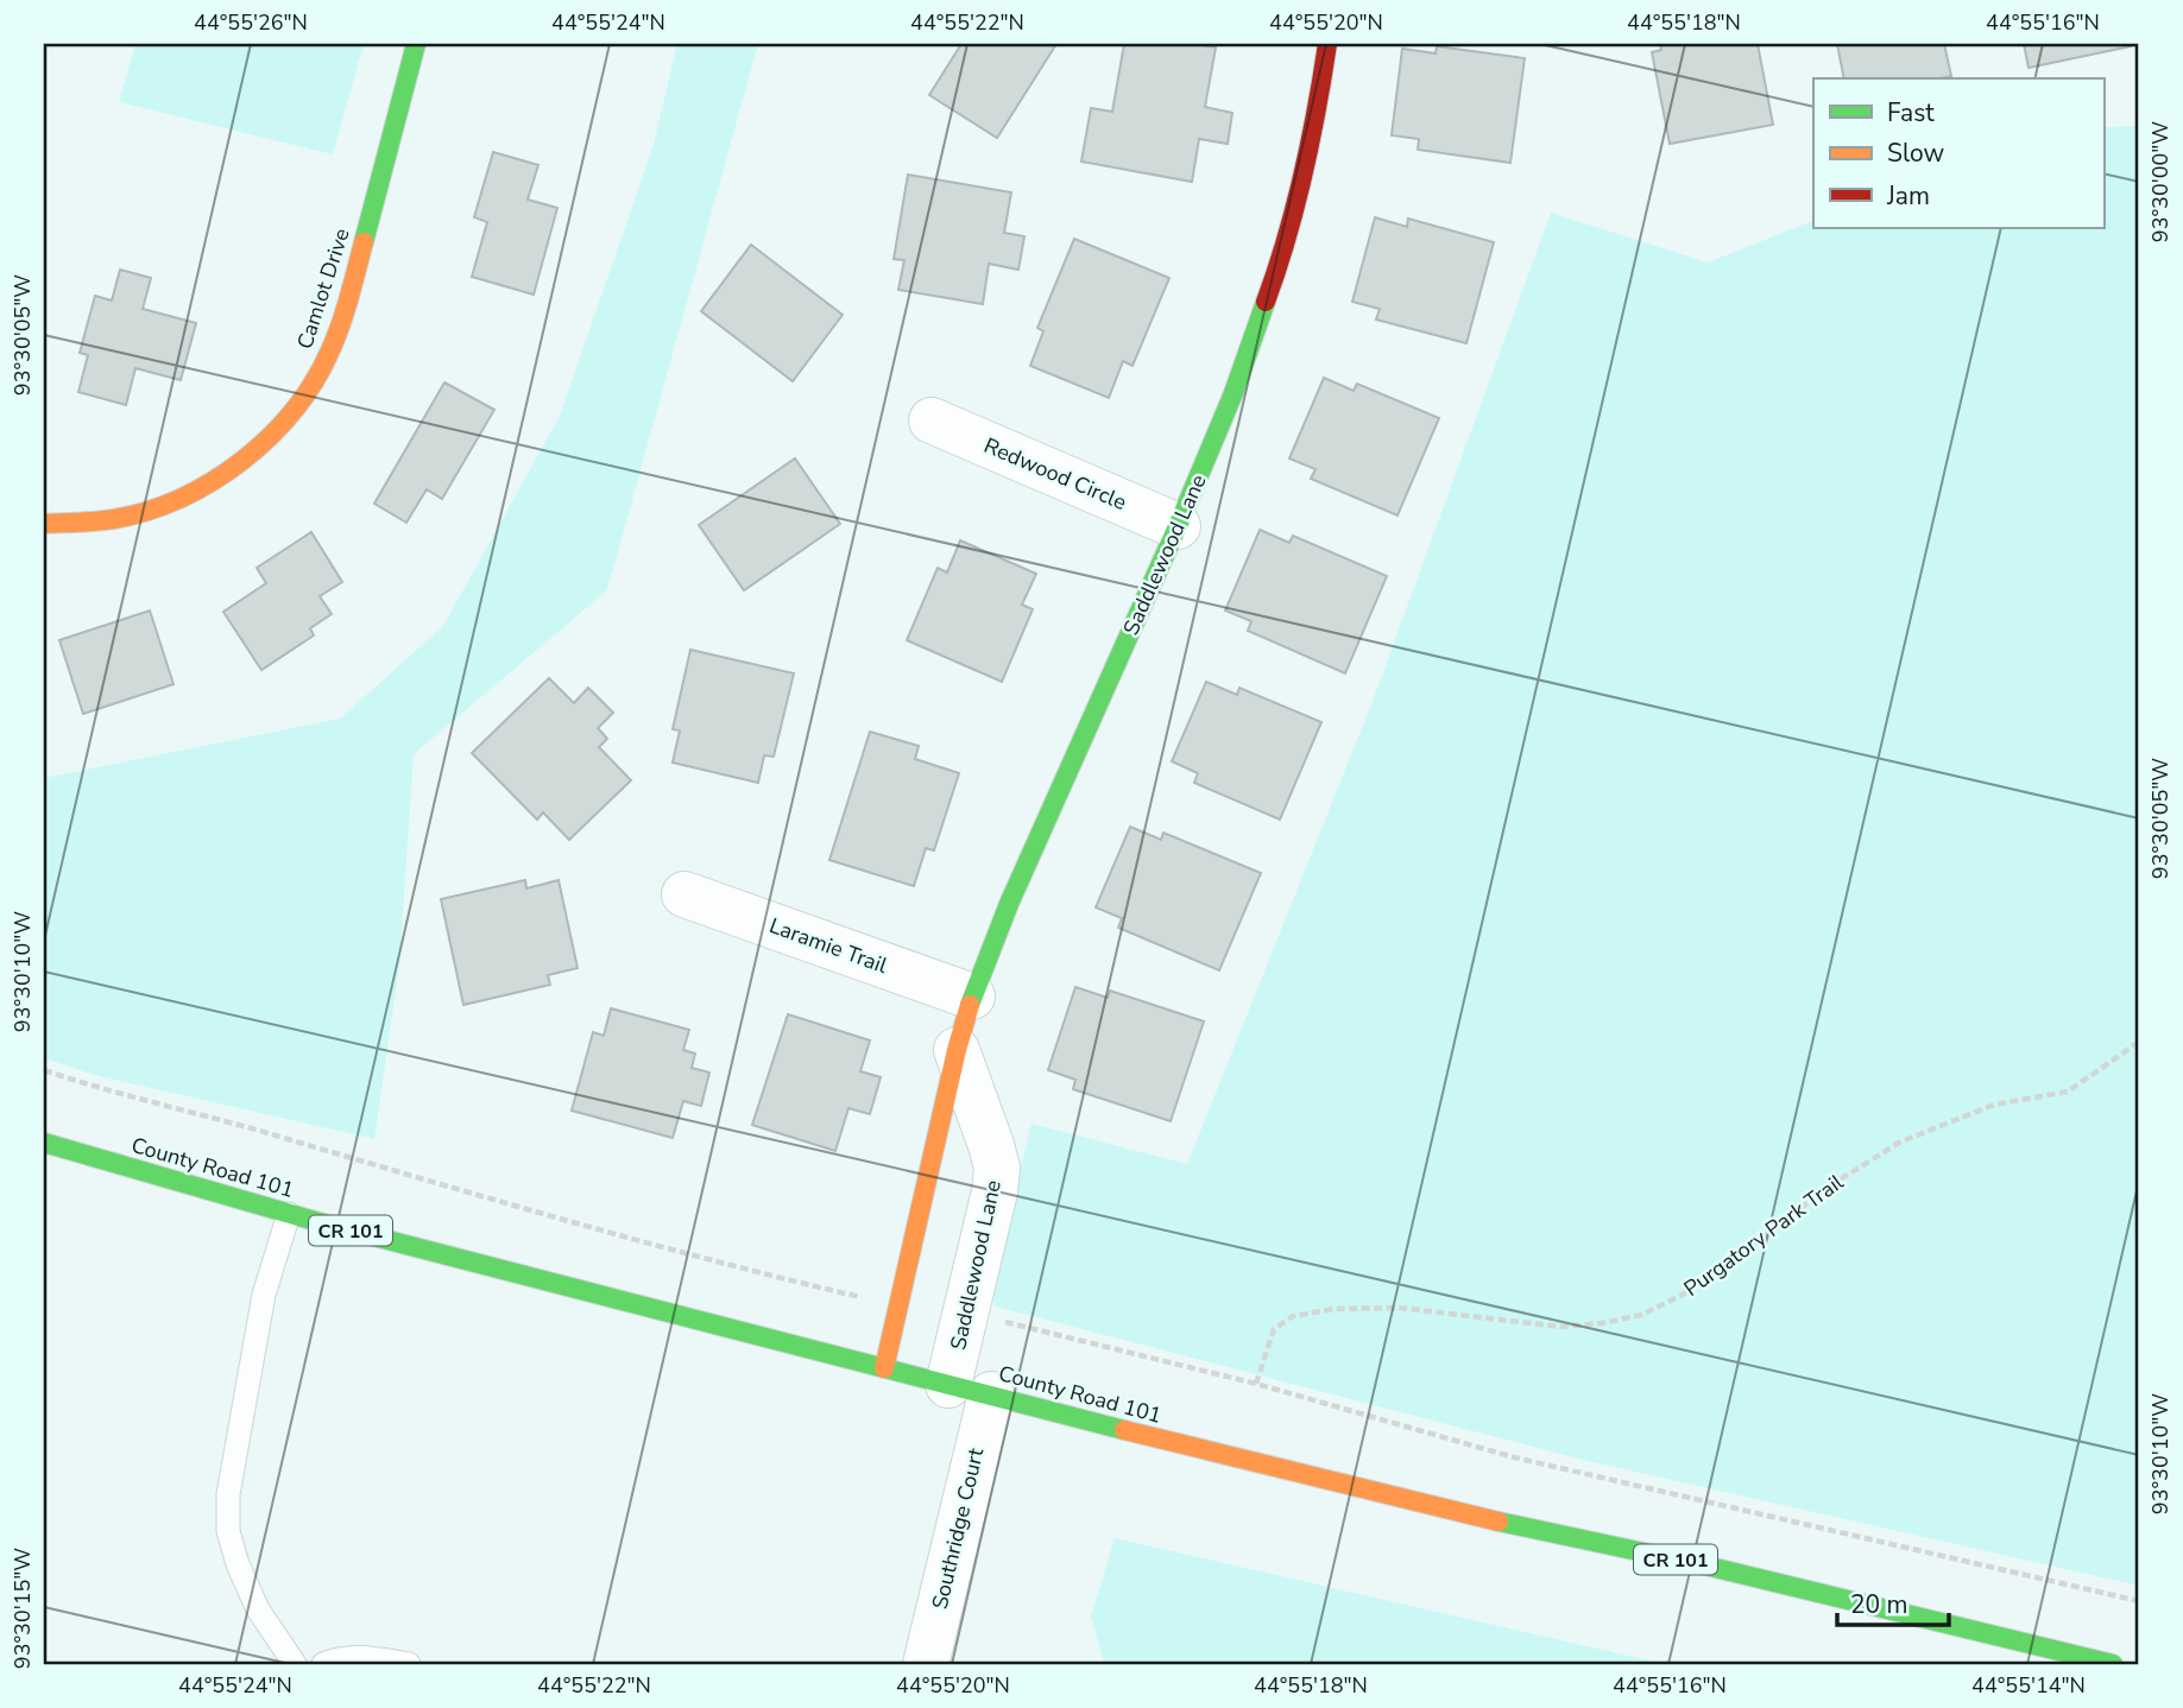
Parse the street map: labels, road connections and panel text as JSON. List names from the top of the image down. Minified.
{"streets":{"street":["Camlot Drive","Redwood Circle","Saddlewood Lane","Laramie Trail","County Road 101","CR 101","Southridge Court"],"path":["Purgatory Park Trail"]},"crossings":[["Redwood Circle","Saddlewood Lane"],["Saddlewood Lane","Laramie Trail"],["Saddlewood Lane","County Road 101"],["Saddlewood Lane","Southridge Court"],["County Road 101","Southridge Court"]],"legend":["Fast","Slow","Jam"],"scale_bar":"20 m","coordinates":["44°55'26\"N","44°55'24\"N","44°55'22\"N","44°55'20\"N","44°55'18\"N","44°55'16\"N","93°30'00\"W","93°30'05\"W","93°30'10\"W","93°30'15\"W","44°55'14\"N"]}
